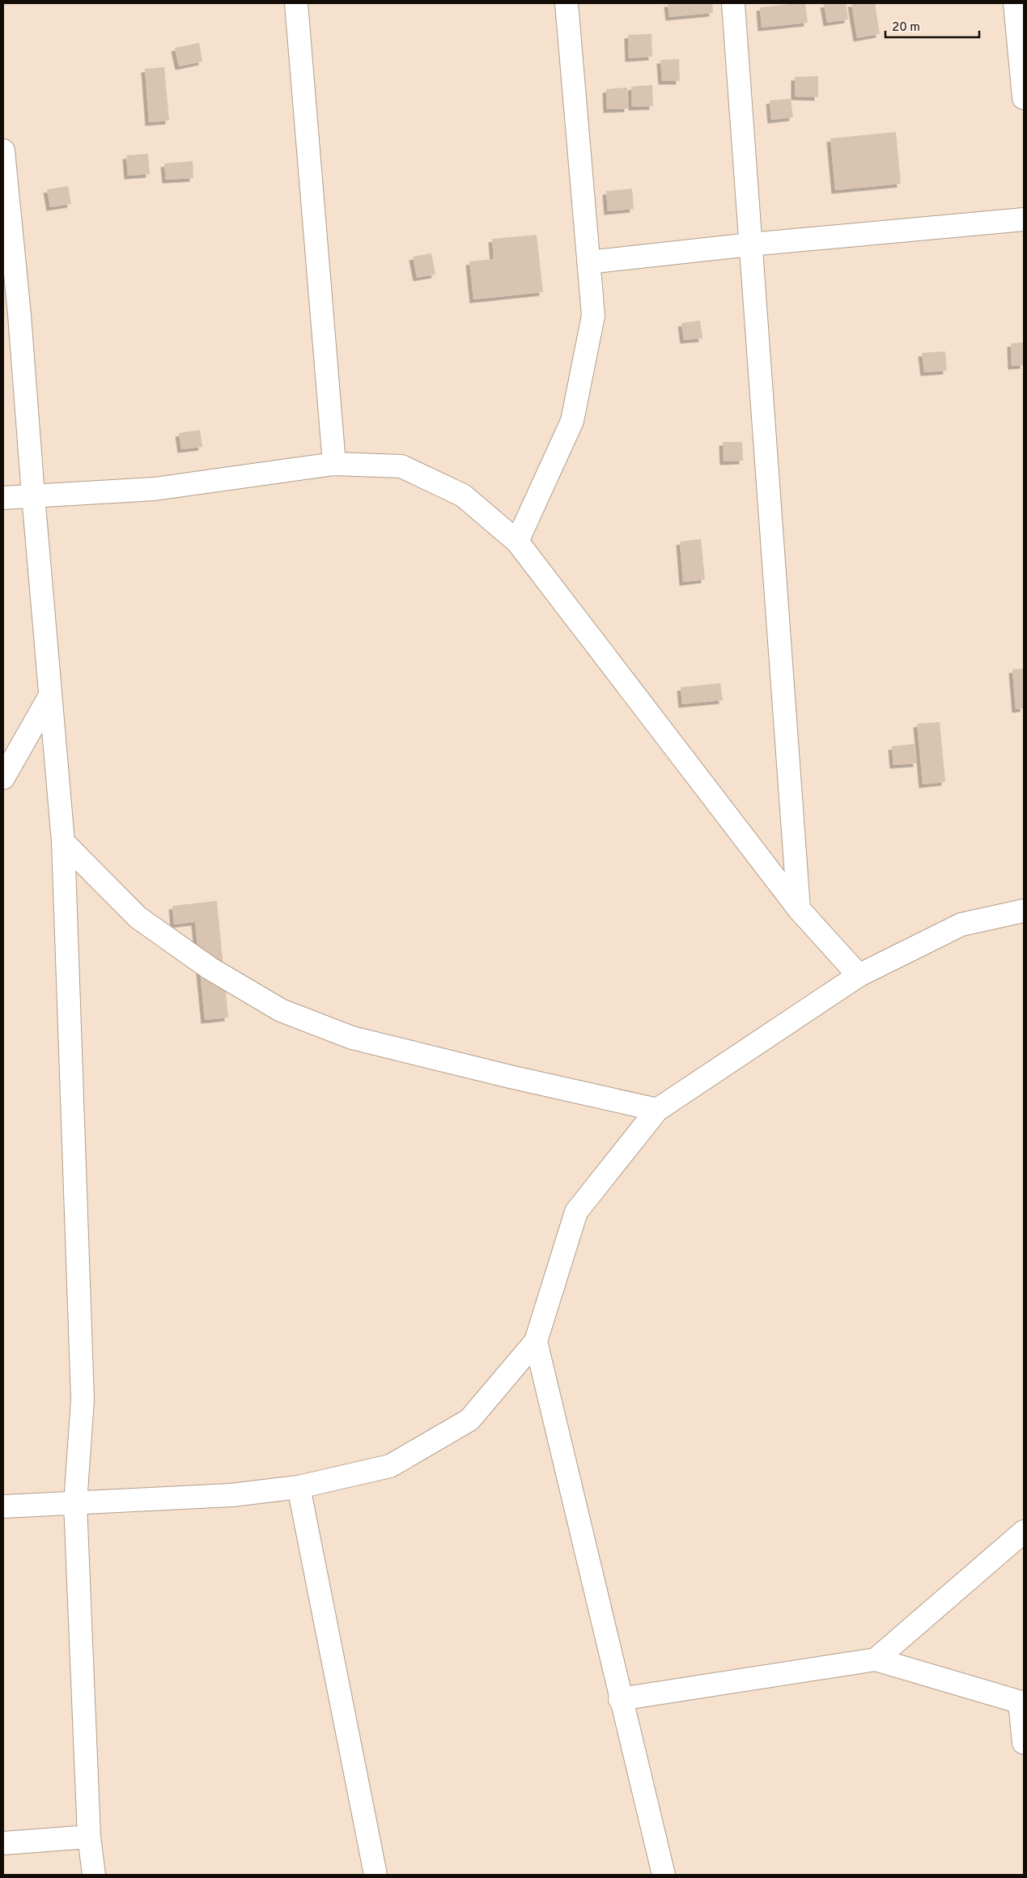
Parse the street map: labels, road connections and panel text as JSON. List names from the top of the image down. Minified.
{"scale_bar":"20 m"}
